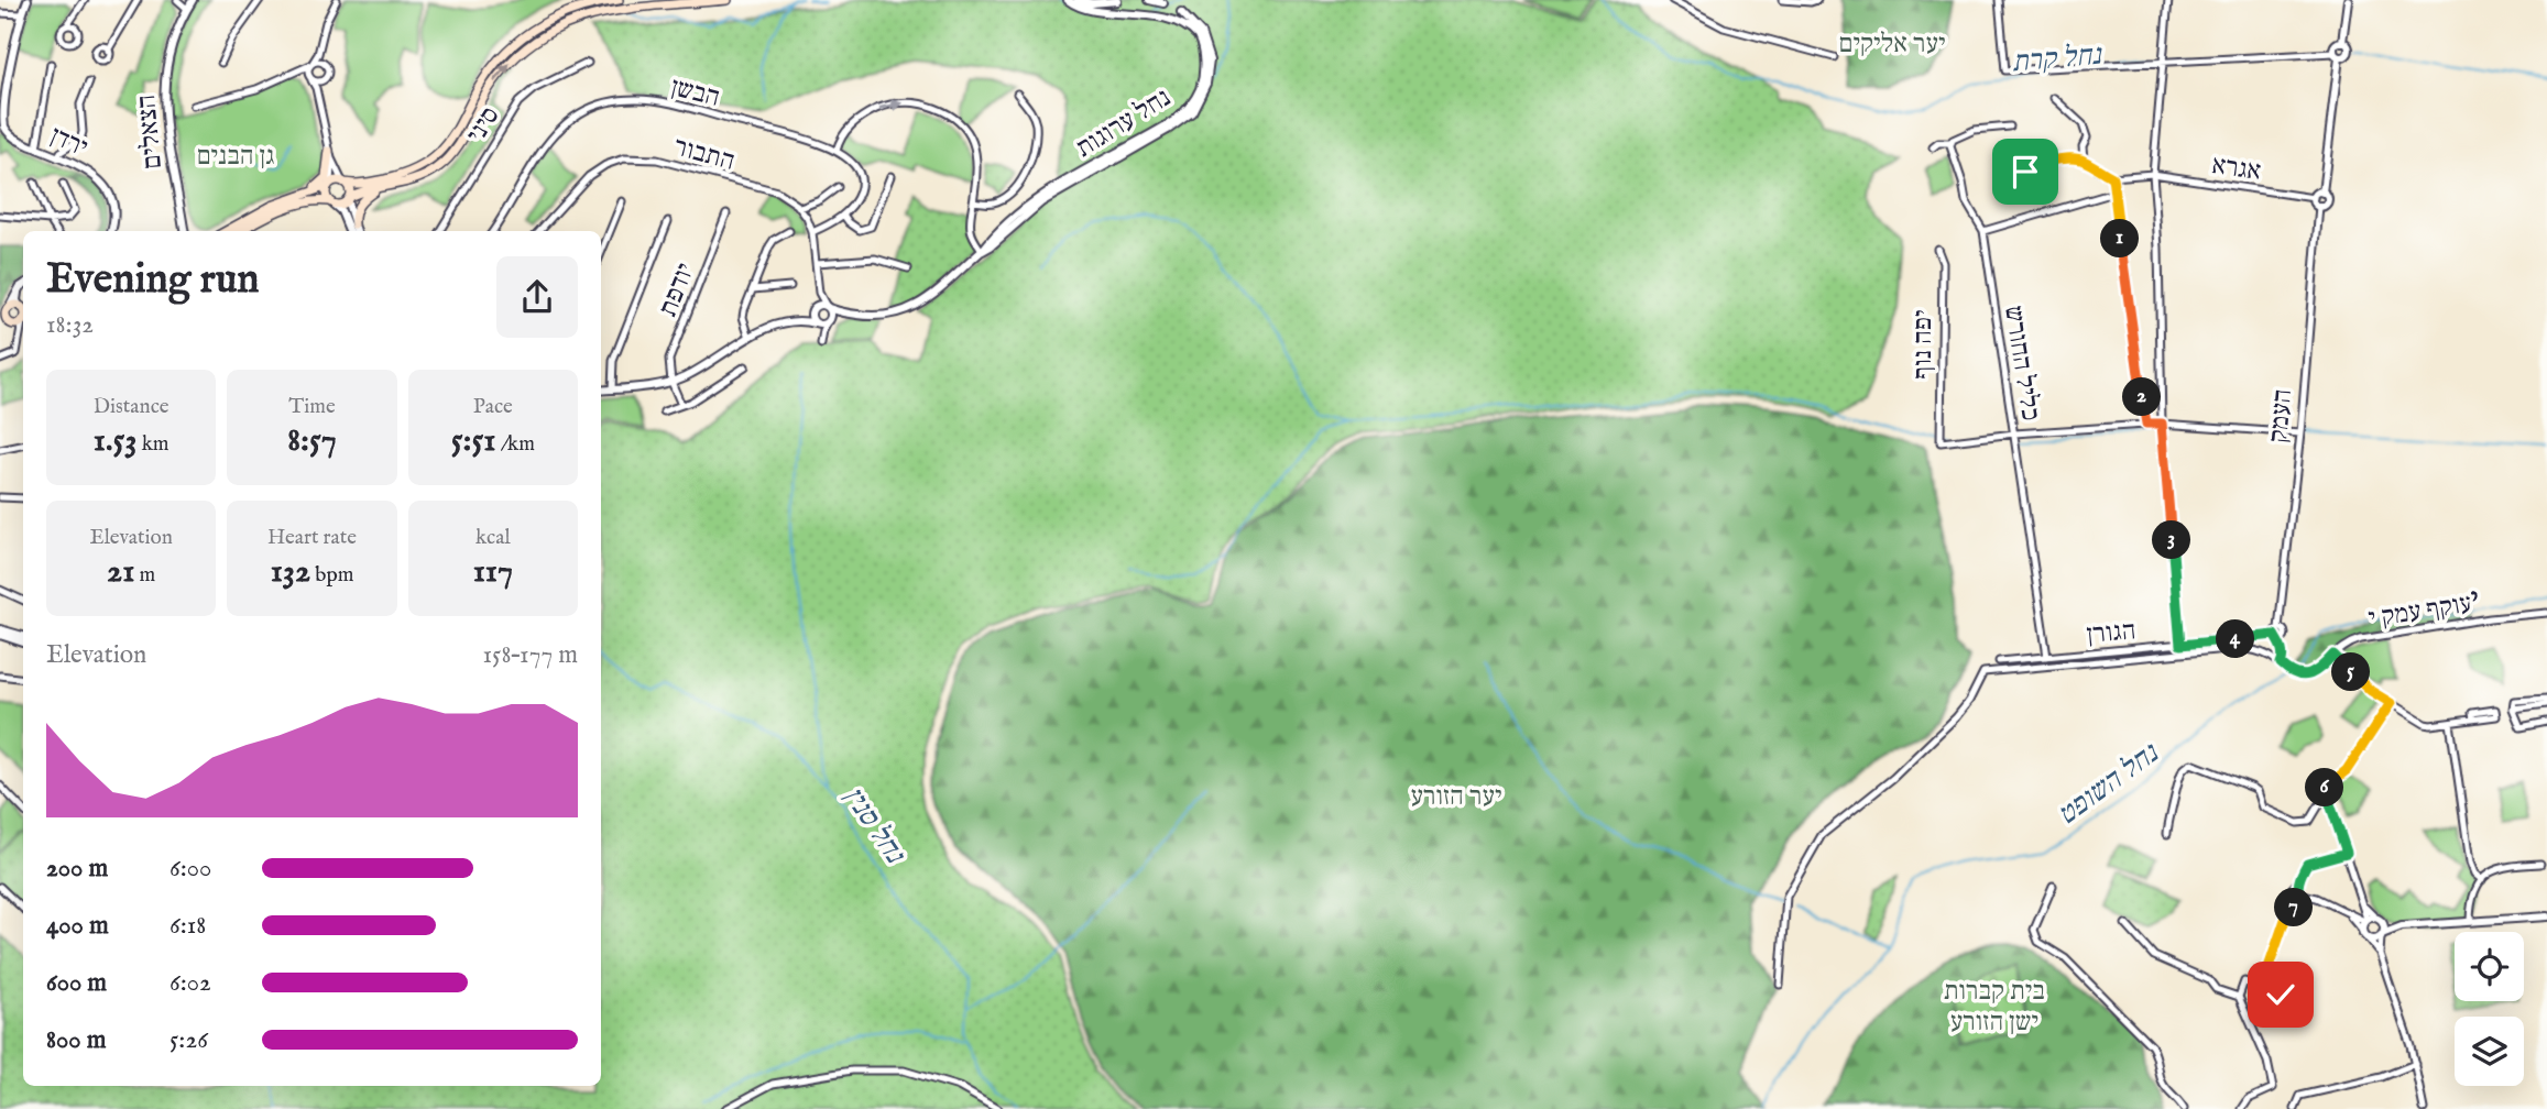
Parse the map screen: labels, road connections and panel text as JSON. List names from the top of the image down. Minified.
{"streets":{"street":["הבשן","נחל ערוגות","סיני","הצאלים","ירדן","התבור","אגרא","יודפת","יפה נוף","כליל החורש","העמק","עוקף עמק י’","הגורן"]},"crossings":[["אגרא","העמק"],["יפה נוף","כליל החורש"],["כליל החורש","הגורן"],["העמק","עוקף עמק י’"],["העמק","הגורן"]],"water":["נחל קרת","נחל השופט","נחל סנין"],"parks":["יער אליקים","גן הבנים","יער הזורע","בית קברות ישן הזורע"],"page":{"pins":["1","2","3","4","5","6","7"],"heading":["Evening run","18:32"],"stats":[["Distance","1.53 km"],["Time","8:57"],["Pace","5:51 /km"],["Elevation","21 m"],["Heart rate","132 bpm"],["kcal","117"]],"chart":["Elevation","158–177 m"],"list":[{"name":"200 m","note":"6:00"},{"name":"400 m","note":"6:18"},{"name":"600 m","note":"6:02"},{"name":"800 m","note":"5:26"}]}}
